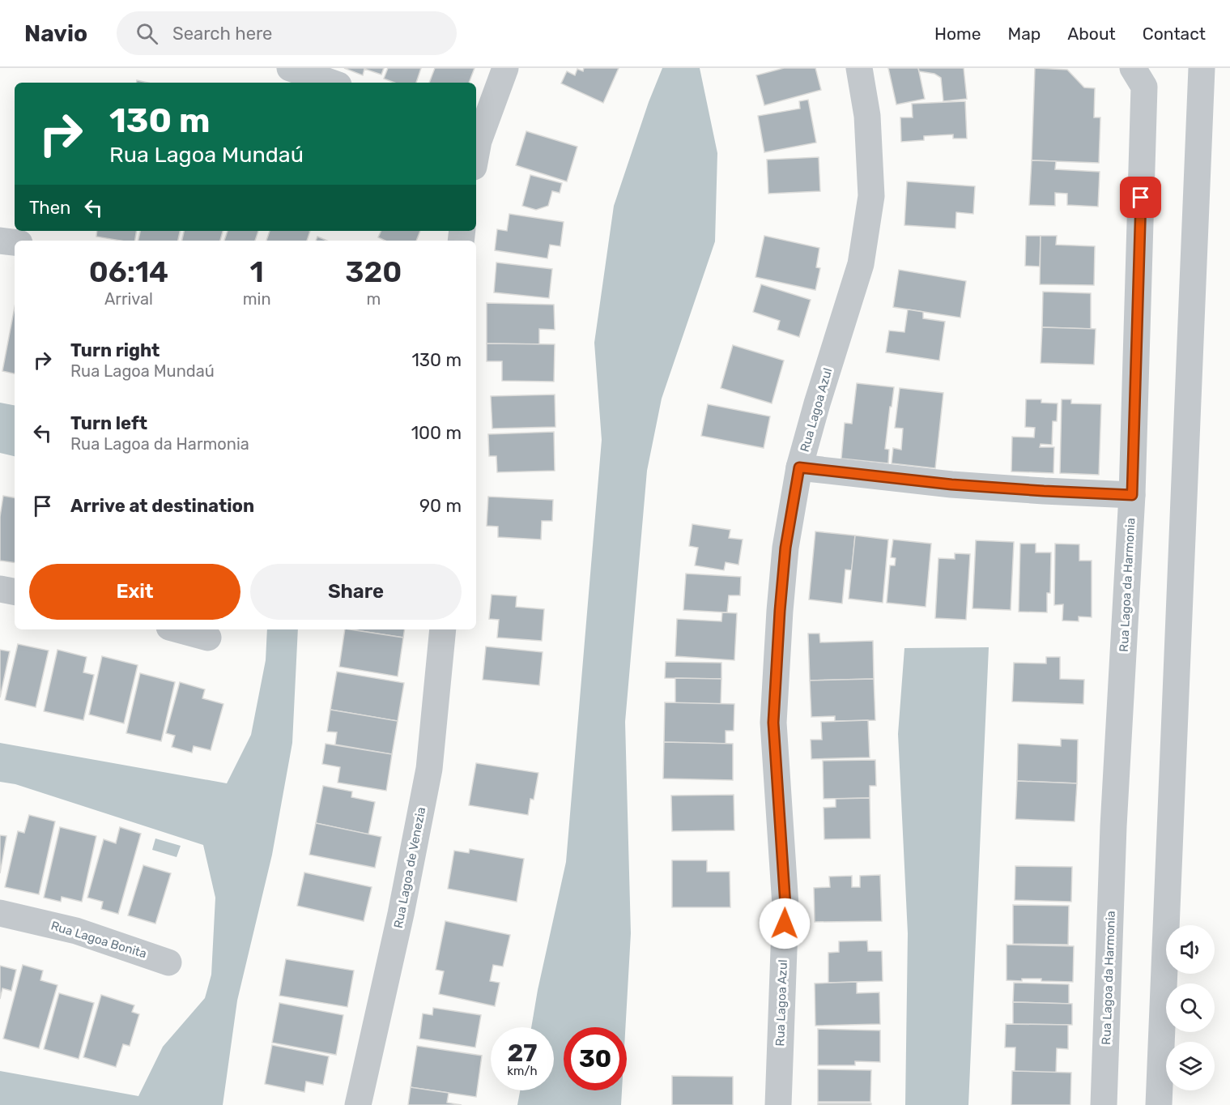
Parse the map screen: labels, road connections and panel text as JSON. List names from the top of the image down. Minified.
{"streets":{"street":["Rua Lagoa Azul","Rua Lagoa da Harmonia","Rua Lagoa de Venezia","Rua Lagoa Bonita"]},"page":{"header":"Navio","search":"Search here","nav":["Home","Map","About","Contact"],"turn":["130 m","Rua Lagoa Mundaú"],"then":"Then","eta":["06:14","Arrival","1","min","320","m"],"list":[{"name":"Turn right","note":"Rua Lagoa Mundaú","value":"130 m"},{"name":"Turn left","note":"Rua Lagoa da Harmonia","value":"100 m"},{"name":"Arrive at destination","value":"90 m"}],"buttons":["Exit","Share"],"speed":"27 km/h","limit":"30"}}
